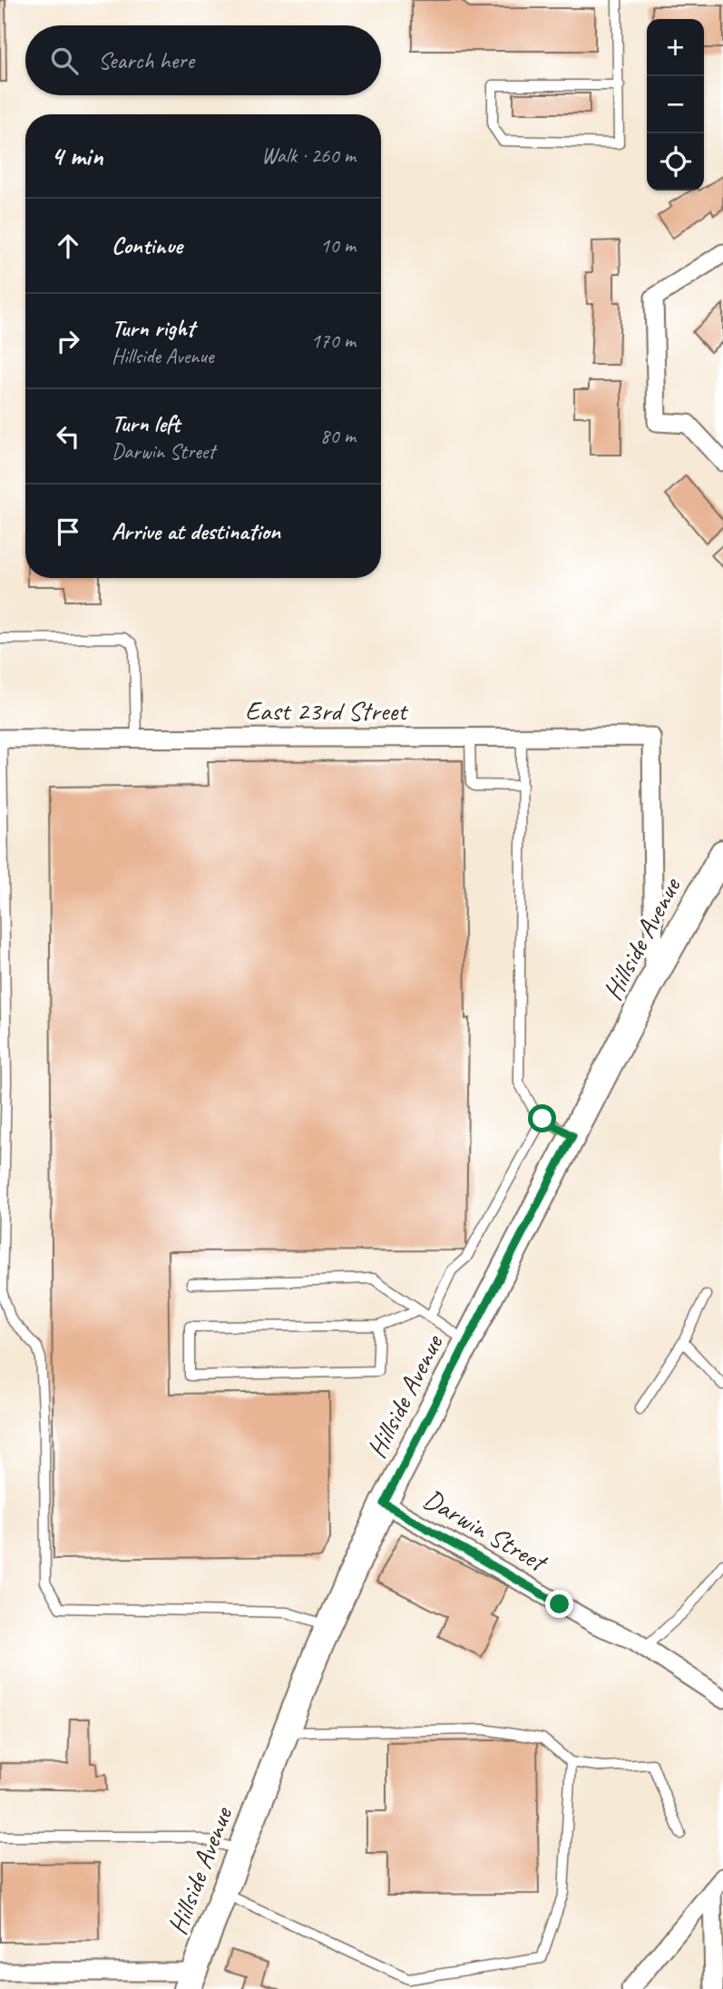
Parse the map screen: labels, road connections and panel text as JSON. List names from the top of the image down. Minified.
{"streets":{"street":["East 23rd Street","Hillside Avenue","Darwin Street"]},"crossings":[["East 23rd Street","Hillside Avenue"],["Hillside Avenue","Darwin Street"]],"page":{"map_buttons":["+","−"],"search":"Search here","heading":["4 min","Walk · 260 m"],"list":[["Continue","10 m"],["Turn right","Hillside Avenue","170 m"],["Turn left","Darwin Street","80 m"],"Arrive at destination"]}}
